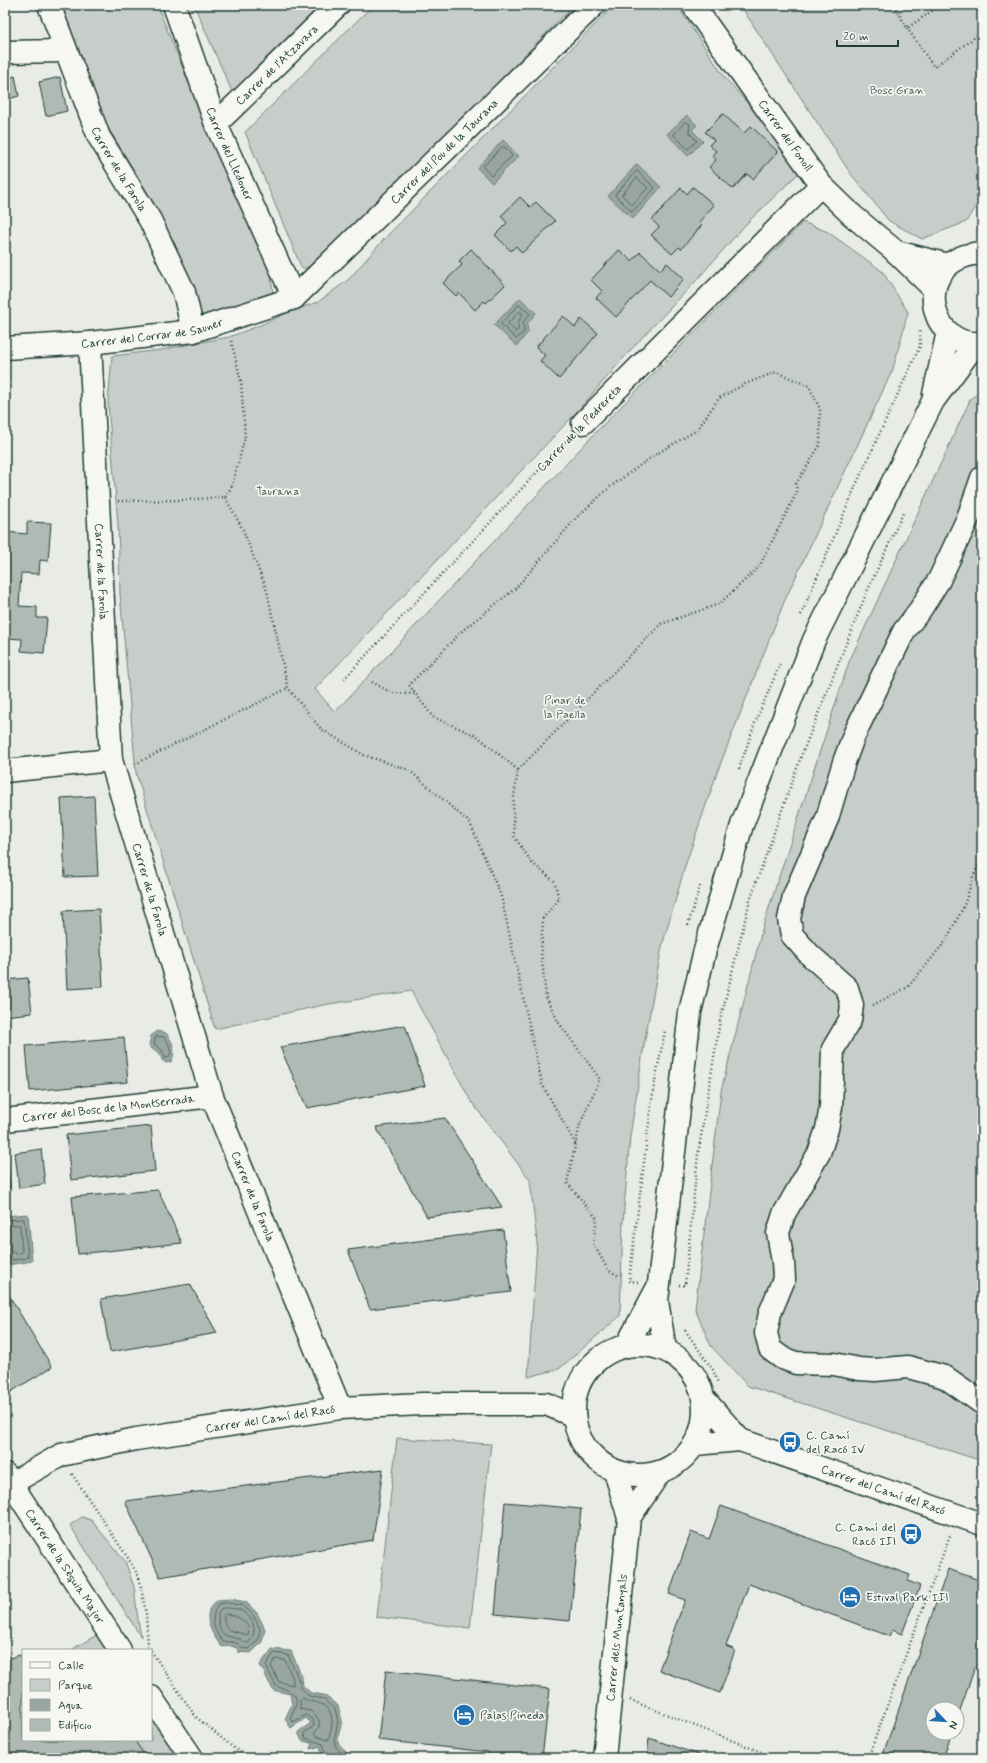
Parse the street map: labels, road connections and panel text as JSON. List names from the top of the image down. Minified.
{"streets":{"street":["Carrer de l'Atzavara","Carrer del Fonoll","Carrer del Pou de la Taurana","Carrer del Lledoner","Carrer de la Farola","Carrer del Corrar de Sauner","Carrer de la Pedrereta","Carrer del Bosc de la Montserrada","Carrer del Camí del Racó","Carrer de la Sèquia Major","Carrer dels Muntanyals"]},"crossings":[["Carrer de l'Atzavara","Carrer del Lledoner"],["Carrer del Fonoll","Carrer de la Pedrereta"],["Carrer del Pou de la Taurana","Carrer del Lledoner"],["Carrer del Pou de la Taurana","Carrer del Corrar de Sauner"],["Carrer del Lledoner","Carrer del Corrar de Sauner"],["Carrer de la Farola","Carrer del Corrar de Sauner"],["Carrer de la Farola","Carrer del Bosc de la Montserrada"],["Carrer de la Farola","Carrer del Camí del Racó"],["Carrer del Camí del Racó","Carrer de la Sèquia Major"],["Carrer del Camí del Racó","Carrer dels Muntanyals"]],"parks":["Bosc Gran","Taurana","Pinar de la Paella"],"places":{"bus stop":["C. Camí del Racó IV","C. Camí del Racó III"],"hotel":["Estival Park III","Palas Pineda"]},"legend":["Calle","Parque","Agua","Edificio"],"scale_bar":"20 m","north":"bottom right"}
